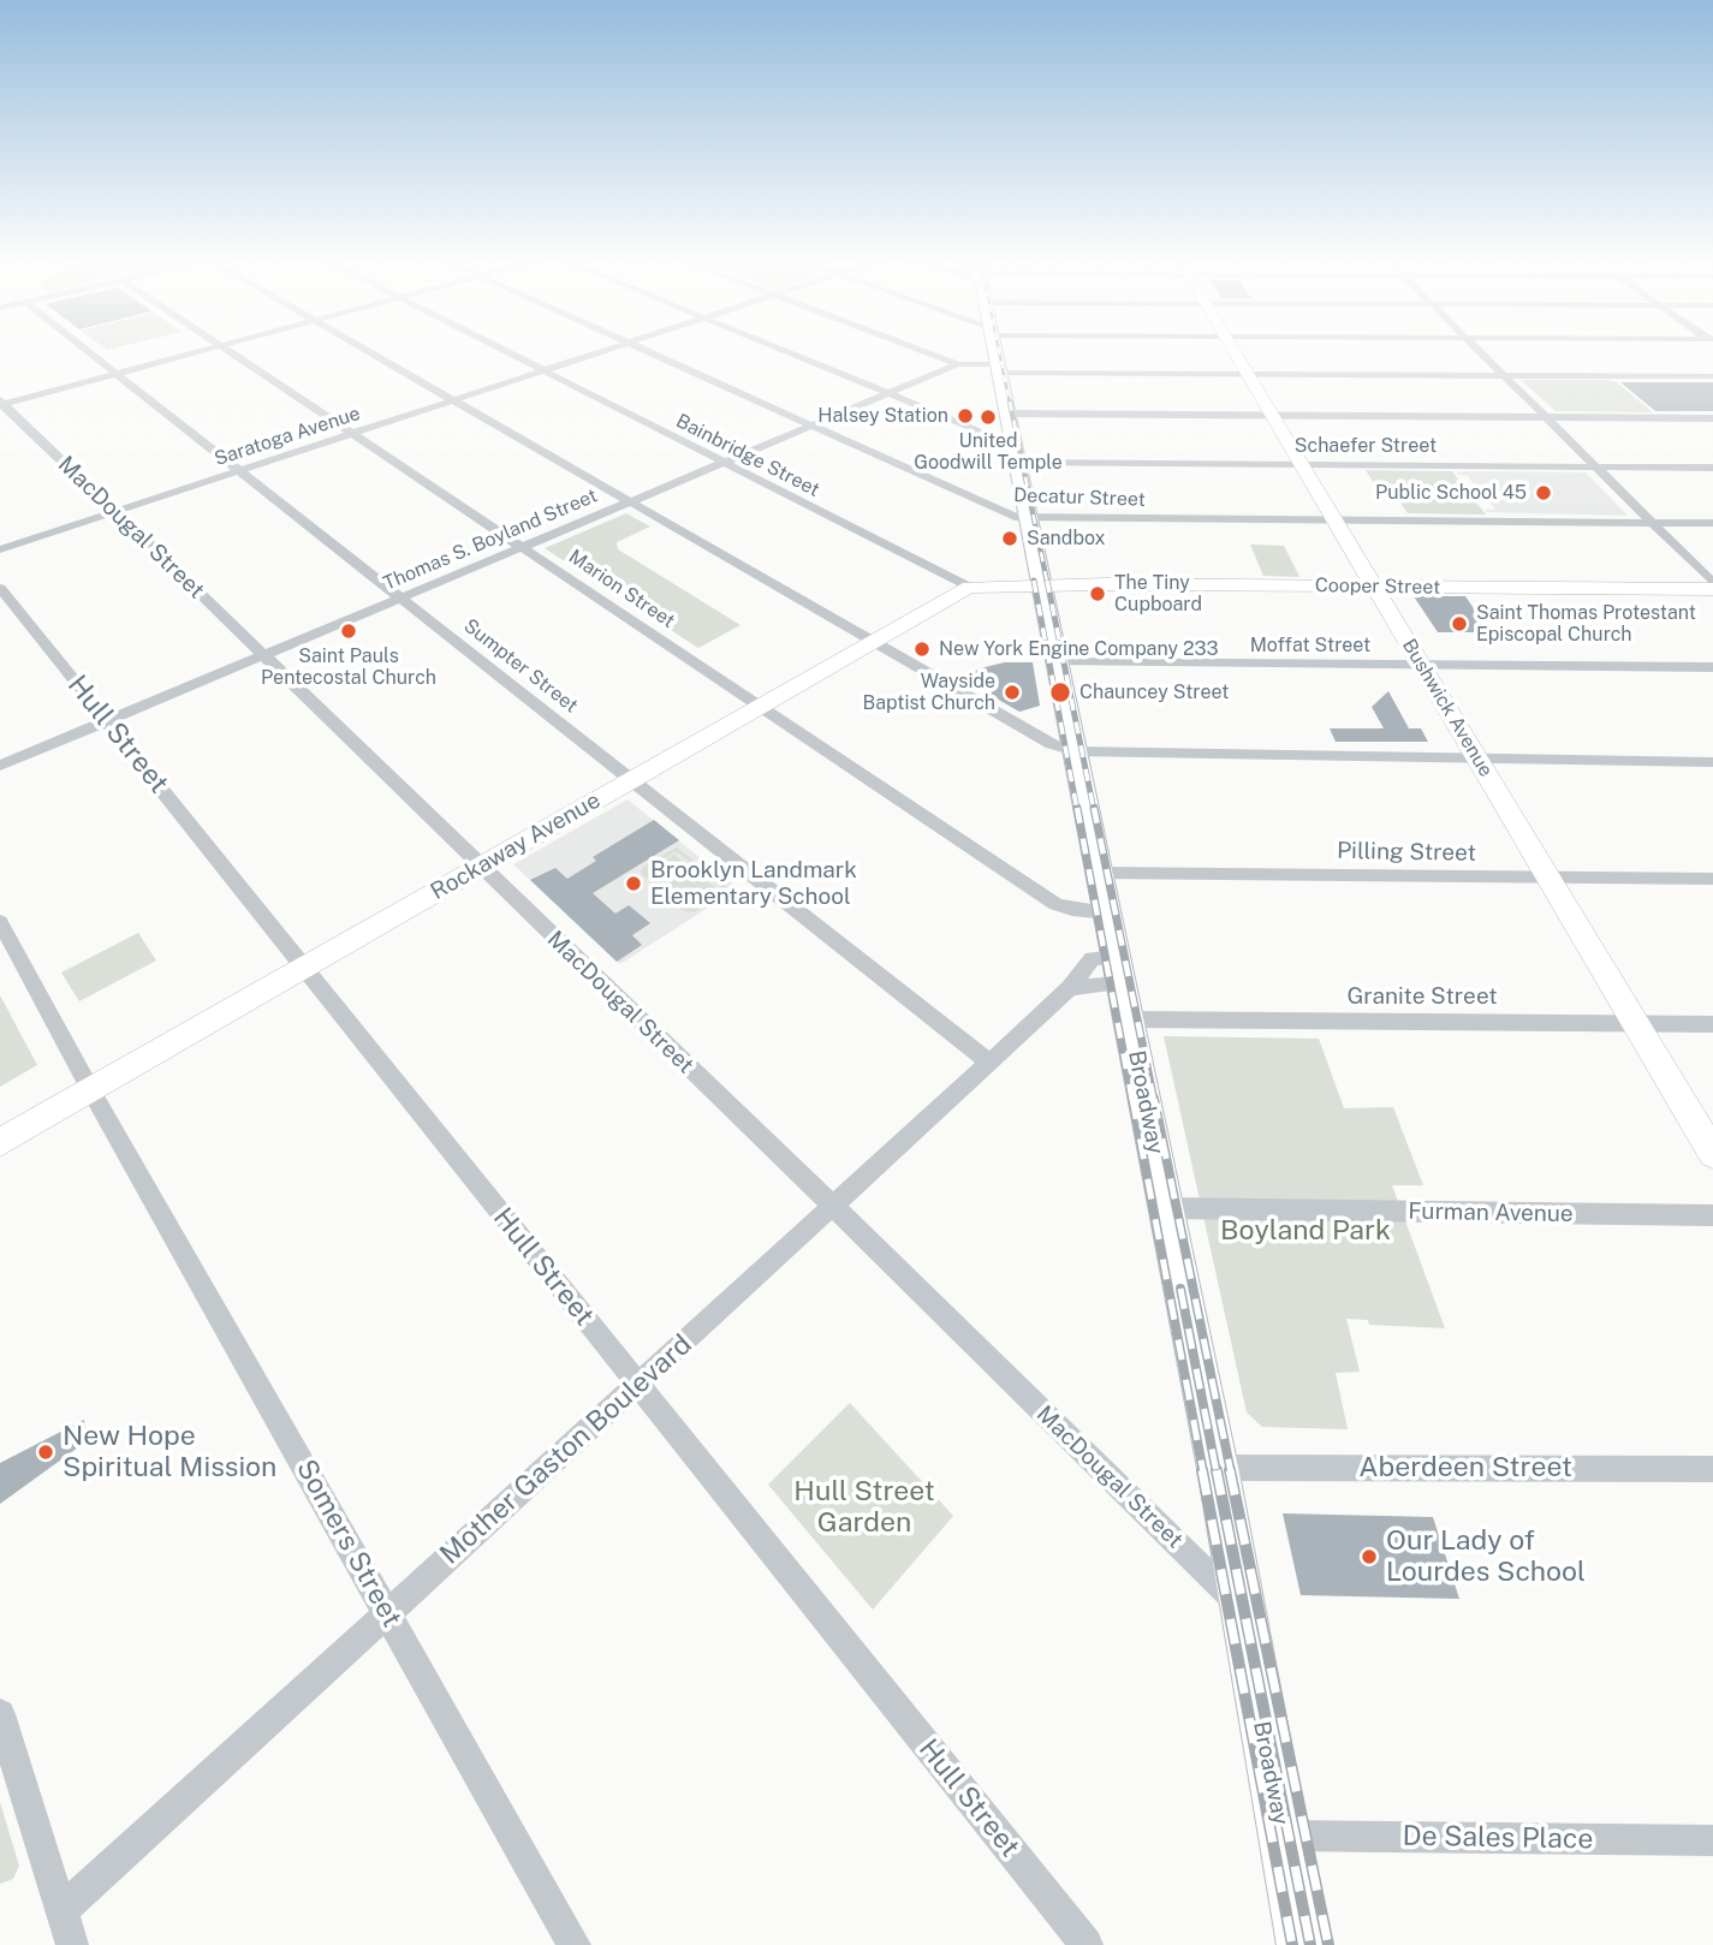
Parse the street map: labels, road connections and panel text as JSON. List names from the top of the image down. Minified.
{"streets":{"main road":["Cooper Street","Bushwick Avenue","Rockaway Avenue","Broadway"],"street":["Saratoga Avenue","Schaefer Street","Bainbridge Street","Decatur Street","MacDougal Street","Thomas S. Boyland Street","Marion Street","Moffat Street","Sumpter Street","Hull Street","Pilling Street","Granite Street","Furman Avenue","Mother Gaston Boulevard","Aberdeen Street","Somers Street","De Sales Place"]},"crossings":[["Saratoga Avenue","Bainbridge Street"],["Saratoga Avenue","MacDougal Street"],["Saratoga Avenue","Marion Street"],["Saratoga Avenue","Sumpter Street"],["Schaefer Street","Bushwick Avenue"],["Schaefer Street","Broadway"],["Bainbridge Street","Thomas S. Boyland Street"],["Bainbridge Street","Rockaway Avenue"],["Decatur Street","Thomas S. Boyland Street"],["Decatur Street","Bushwick Avenue"],["Decatur Street","Broadway"],["MacDougal Street","Thomas S. Boyland Street"],["MacDougal Street","Rockaway Avenue"],["MacDougal Street","Broadway"],["MacDougal Street","Mother Gaston Boulevard"],["Thomas S. Boyland Street","Marion Street"],["Thomas S. Boyland Street","Sumpter Street"],["Thomas S. Boyland Street","Bushwick Avenue"],["Thomas S. Boyland Street","Hull Street"],["Thomas S. Boyland Street","Broadway"],["Cooper Street","Bushwick Avenue"],["Cooper Street","Rockaway Avenue"],["Cooper Street","Broadway"],["Marion Street","Rockaway Avenue"],["Marion Street","Broadway"],["Moffat Street","Bushwick Avenue"],["Moffat Street","Broadway"],["Sumpter Street","Rockaway Avenue"],["Sumpter Street","Mother Gaston Boulevard"],["Bushwick Avenue","Pilling Street"],["Bushwick Avenue","Granite Street"],["Hull Street","Rockaway Avenue"],["Hull Street","Mother Gaston Boulevard"],["Rockaway Avenue","Broadway"],["Rockaway Avenue","Somers Street"],["Pilling Street","Broadway"],["Granite Street","Broadway"],["Broadway","Furman Avenue"],["Broadway","Mother Gaston Boulevard"],["Broadway","Aberdeen Street"],["Broadway","De Sales Place"],["Mother Gaston Boulevard","Somers Street"]],"parks":["Boyland Park","Hull Street Garden"],"places":["Halsey Station","United Goodwill Temple","Public School 45","Sandbox","The Tiny Cupboard","Saint Thomas Protestant Episcopal Church","Saint Pauls Pentecostal Church","New York Engine Company 233","Wayside Baptist Church","Chauncey Street","Brooklyn Landmark Elementary School","New Hope Spiritual Mission","Our Lady of Lourdes School"]}
